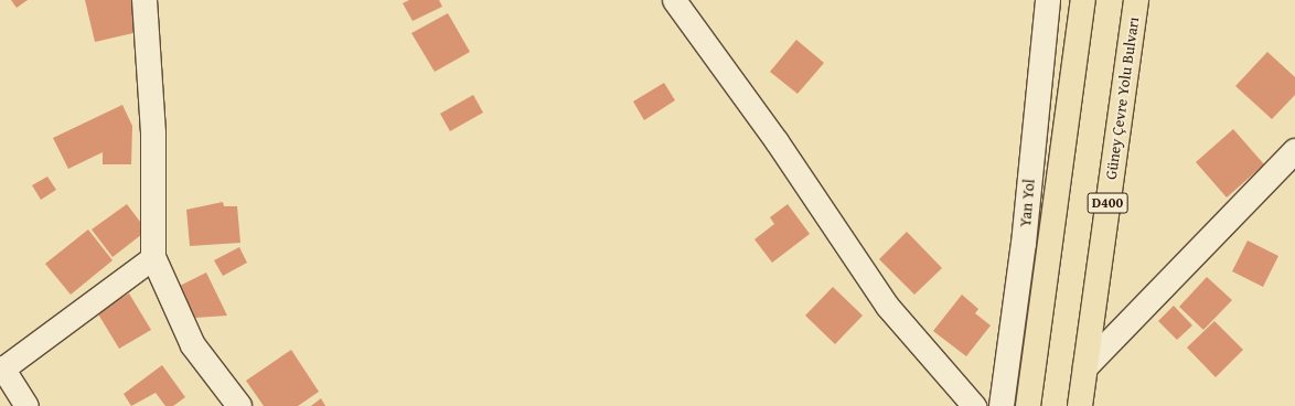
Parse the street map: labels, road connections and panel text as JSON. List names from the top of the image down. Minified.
{"streets":{"highway":["Güney Çevre Yolu Bulvarı","D400"],"street":["Yan Yol"]}}
